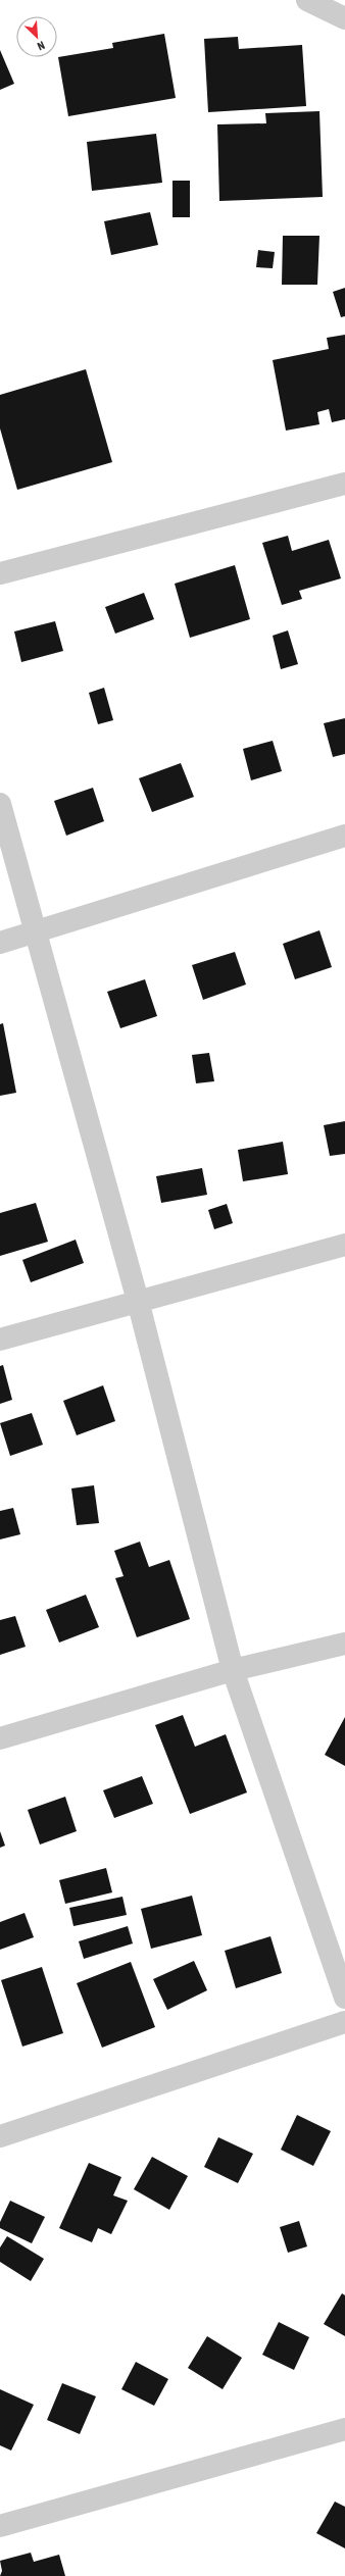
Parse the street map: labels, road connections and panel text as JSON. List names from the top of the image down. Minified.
{"north":"bottom right"}
